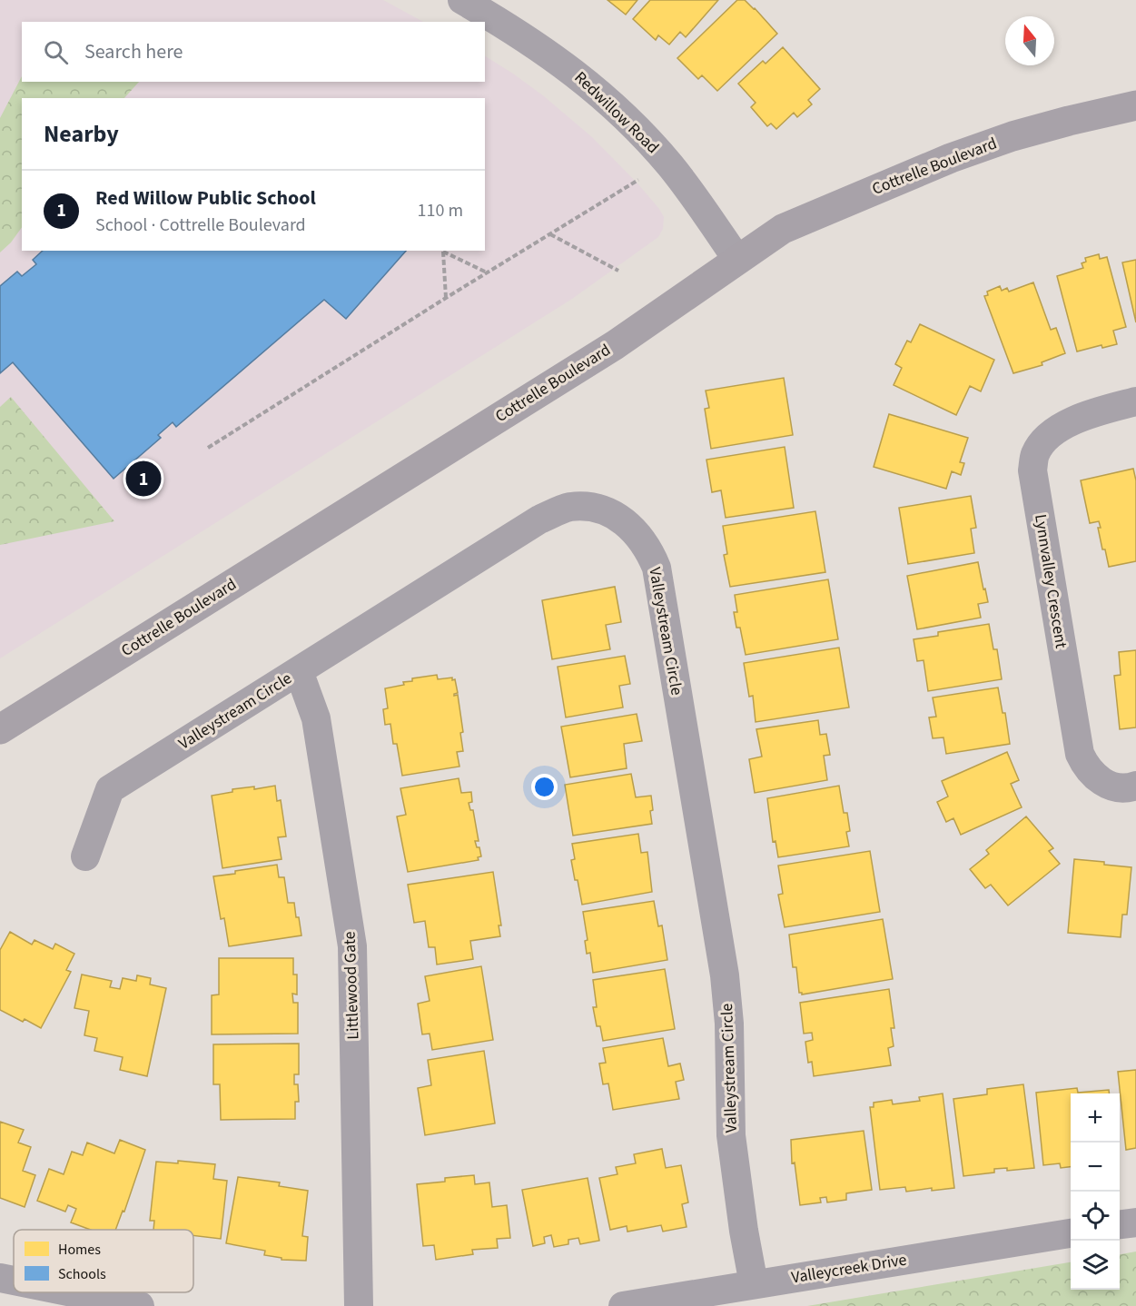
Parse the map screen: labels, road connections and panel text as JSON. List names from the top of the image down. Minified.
{"streets":{"main road":["Cottrelle Boulevard"],"street":["Redwillow Road","Lynnvalley Crescent","Valleystream Circle","Littlewood Gate","Valleycreek Drive"]},"crossings":[["Redwillow Road","Cottrelle Boulevard"],["Valleystream Circle","Littlewood Gate"],["Valleystream Circle","Valleycreek Drive"]],"legend":["Homes","Schools"],"north":"top","page":{"search":"Search here","heading":"Nearby","list":[{"mark":"1","name":"Red Willow Public School","note":"School · Cottrelle Boulevard","value":"110 m"}],"pins":"1","map_buttons":["+","−"]}}
